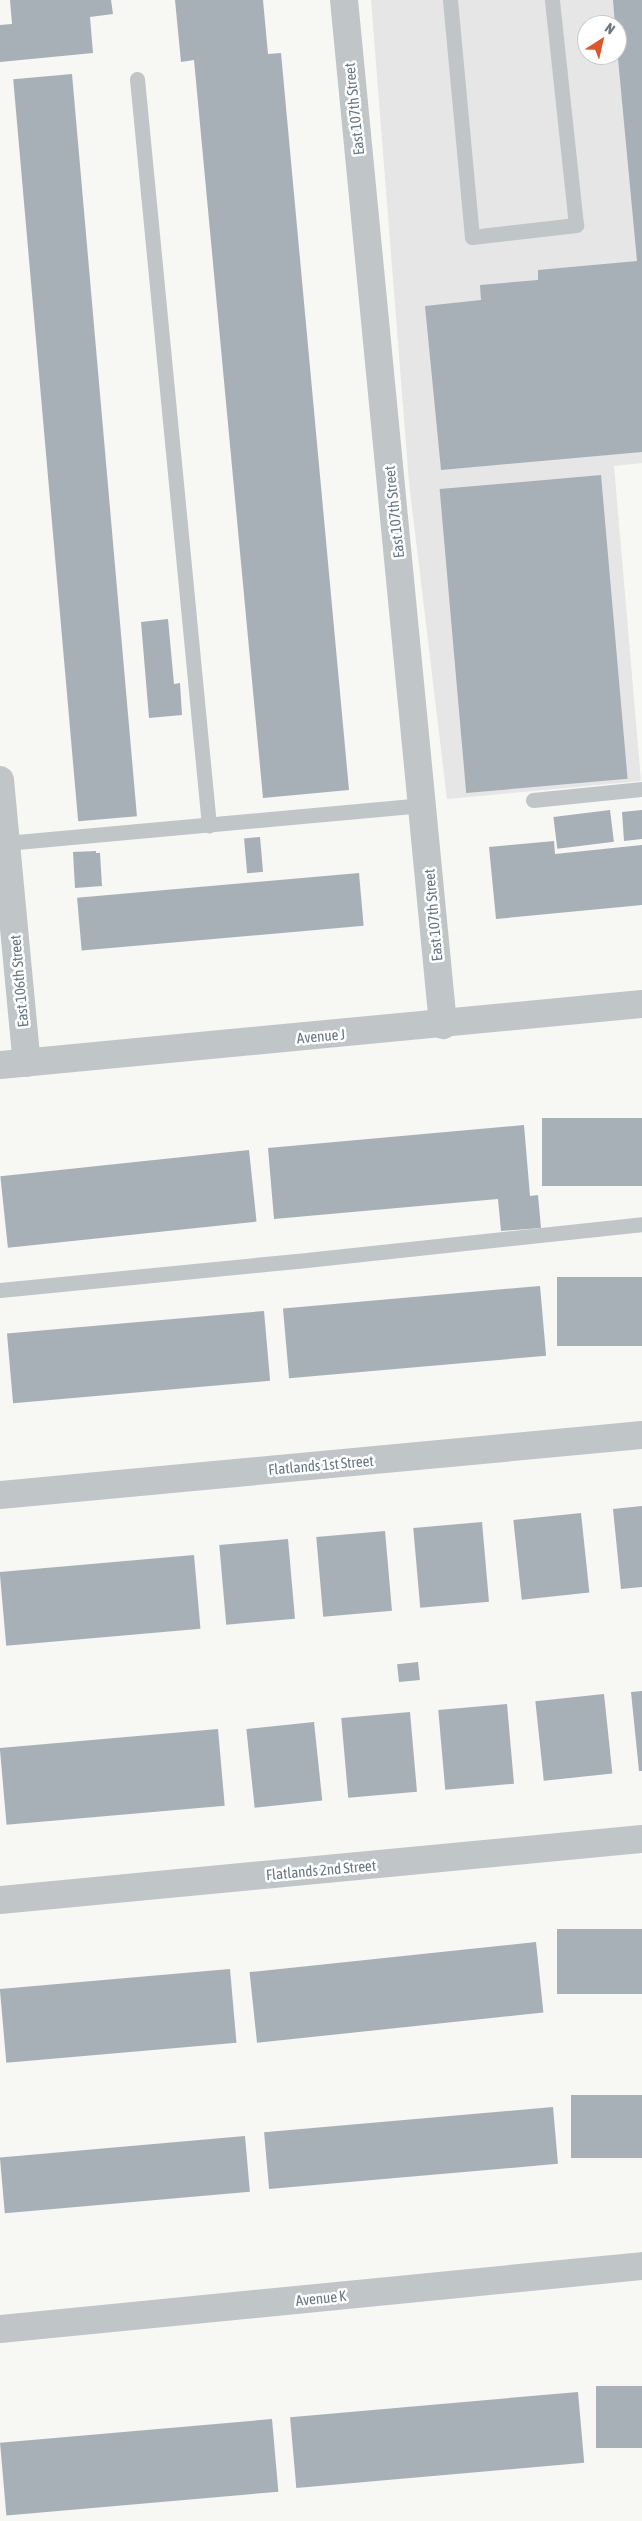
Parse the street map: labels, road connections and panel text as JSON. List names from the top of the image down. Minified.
{"streets":{"street":["East 107th Street","East 106th Street","Avenue J","Flatlands 1st Street","Flatlands 2nd Street","Avenue K"]},"crossings":[["East 107th Street","Avenue J"],["East 106th Street","Avenue J"]],"north":"top right"}
